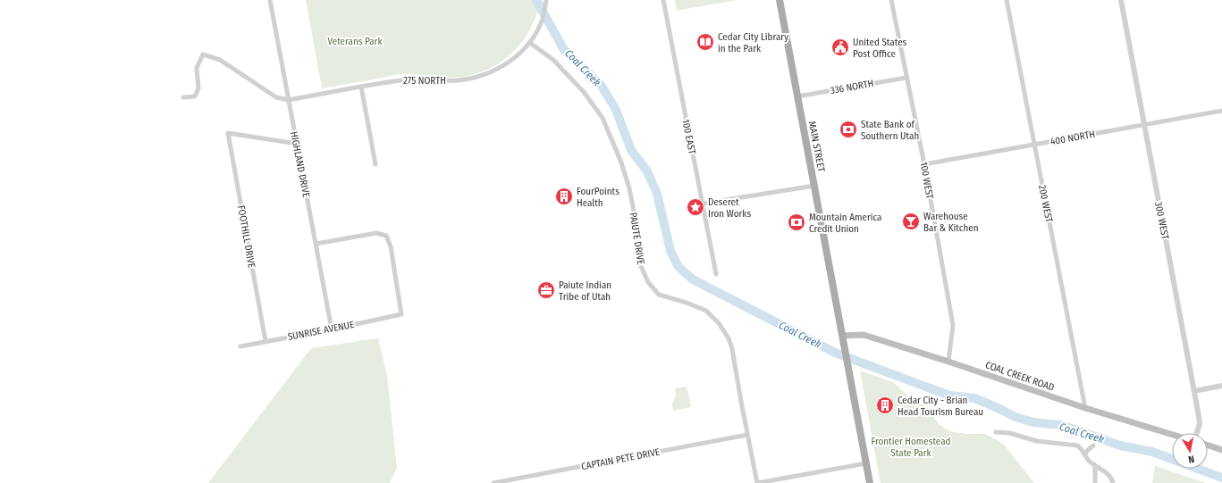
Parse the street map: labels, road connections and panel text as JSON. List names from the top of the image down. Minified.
{"streets":{"main road":["MAIN STREET","COAL CREEK ROAD"],"street":["275 NORTH","336 NORTH","100 EAST","400 NORTH","HIGHLAND DRIVE","100 WEST","200 WEST","300 WEST","FOOTHILL DRIVE","PAIUTE DRIVE","SUNRISE AVENUE","CAPTAIN PETE DRIVE"]},"crossings":[["275 NORTH","HIGHLAND DRIVE"],["275 NORTH","PAIUTE DRIVE"],["336 NORTH","MAIN STREET"],["336 NORTH","100 WEST"],["400 NORTH","100 WEST"],["400 NORTH","200 WEST"],["400 NORTH","300 WEST"],["MAIN STREET","COAL CREEK ROAD"],["HIGHLAND DRIVE","FOOTHILL DRIVE"],["HIGHLAND DRIVE","SUNRISE AVENUE"],["100 WEST","COAL CREEK ROAD"],["200 WEST","COAL CREEK ROAD"],["FOOTHILL DRIVE","SUNRISE AVENUE"],["PAIUTE DRIVE","CAPTAIN PETE DRIVE"]],"water":["Coal Creek"],"parks":["Veterans Park","Frontier Homestead State Park"],"places":{"library":["Cedar City Library in the Park"],"public building":["United States Post Office"],"bank":["State Bank of Southern Utah","Mountain America Credit Union"],"building":["FourPoints Health","Cedar City - Brian Head Tourism Bureau"],"place":["Deseret Iron Works"],"bar":["Warehouse Bar & Kitchen"],"office":["Paiute Indian Tribe of Utah"]},"north":"bottom"}
